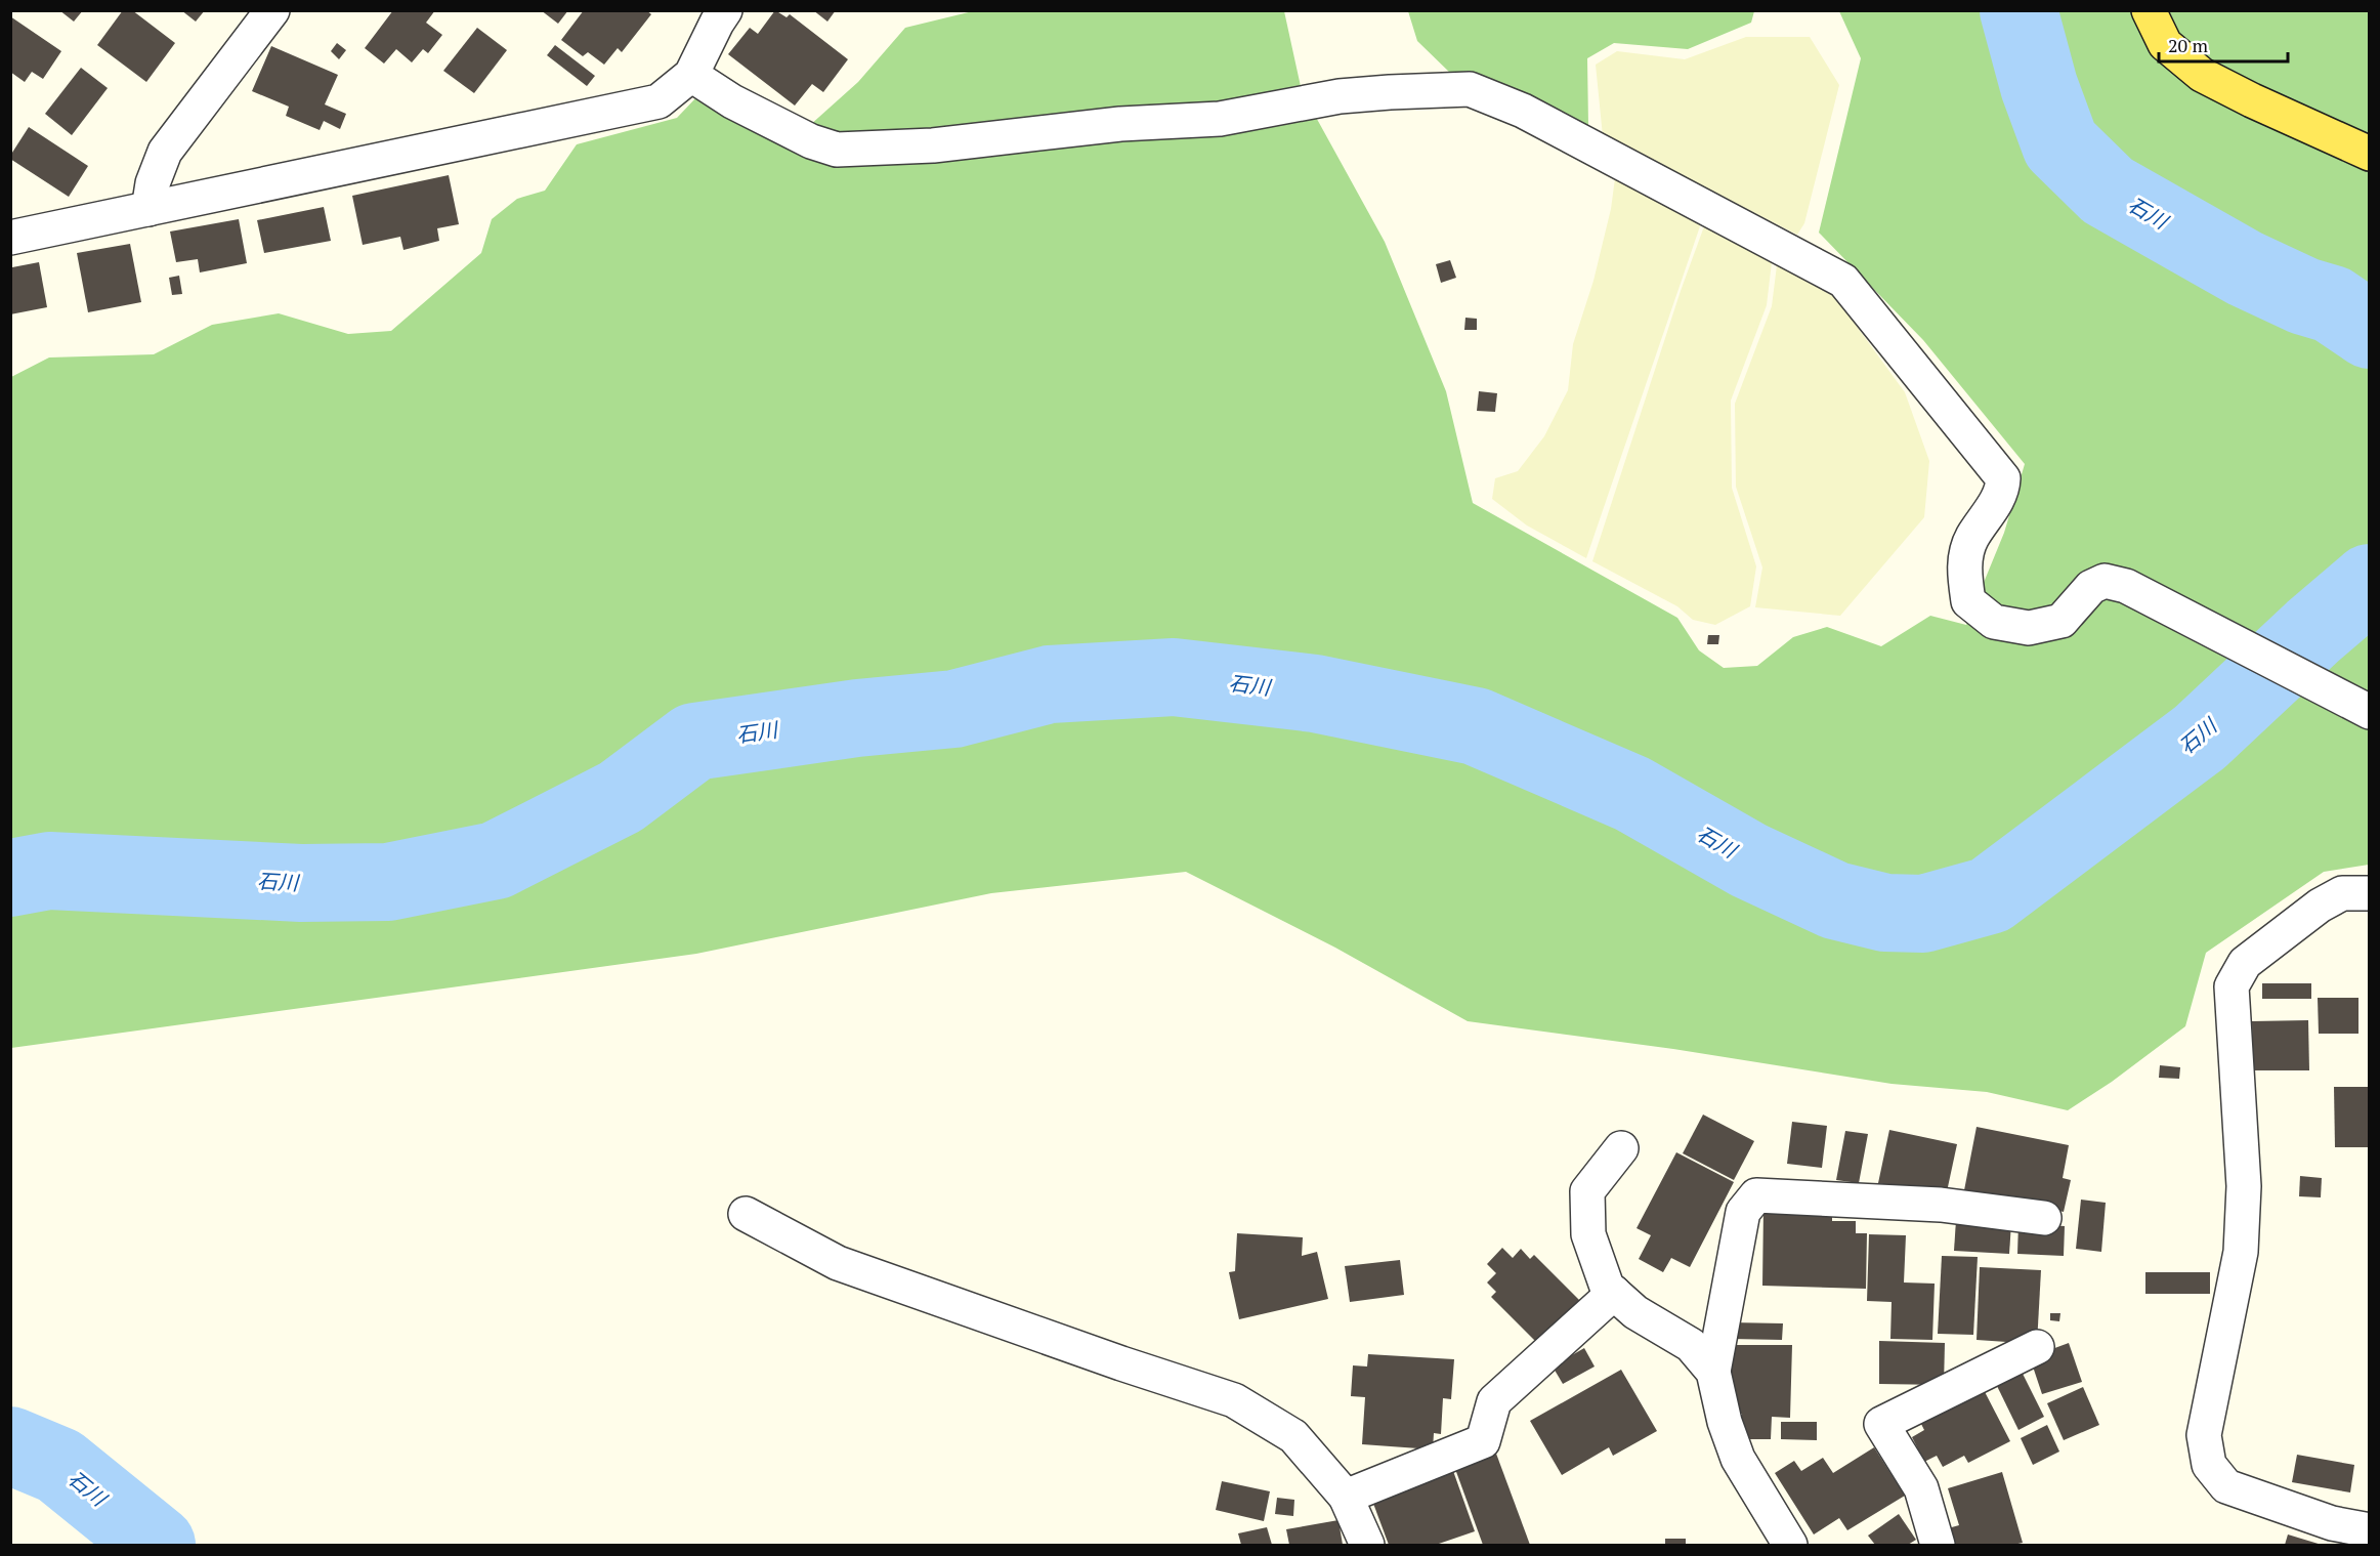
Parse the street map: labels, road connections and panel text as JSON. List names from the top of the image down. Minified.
{"water":["石川"],"scale_bar":"20 m"}
